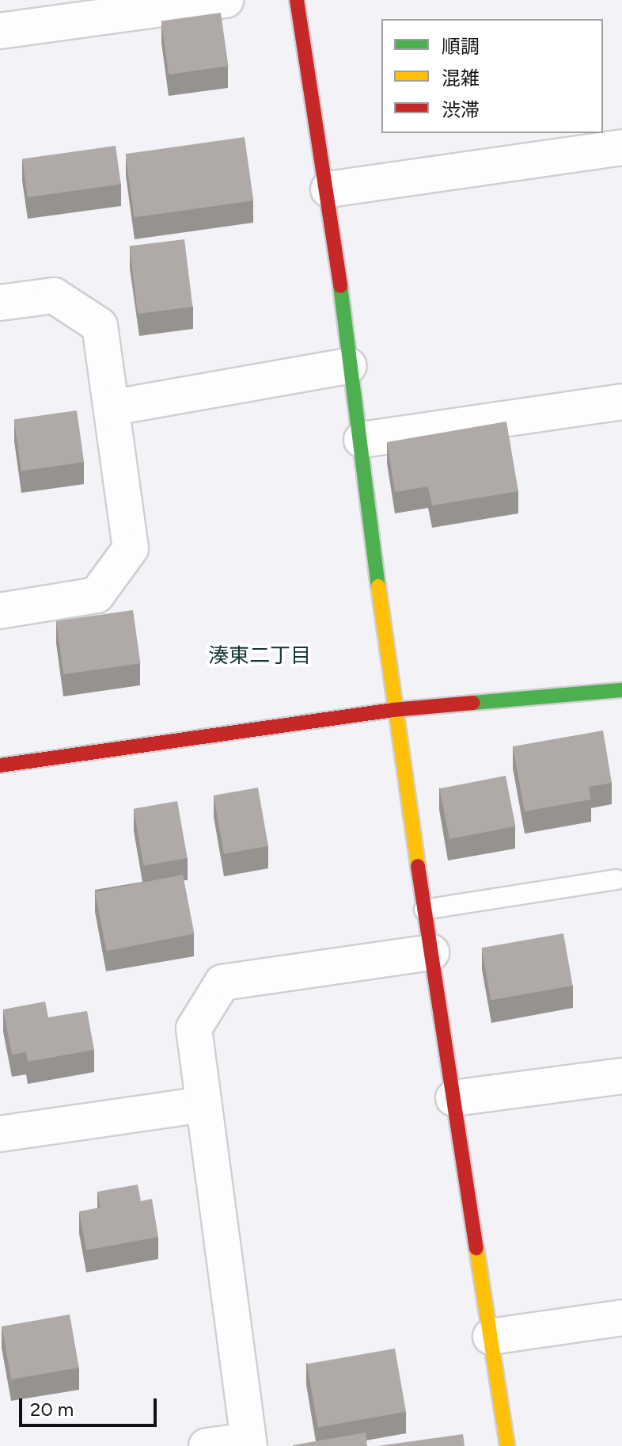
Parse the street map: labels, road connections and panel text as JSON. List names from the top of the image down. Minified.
{"districts":["湊東二丁目"],"legend":["順調","混雑","渋滞"],"scale_bar":"20 m"}
